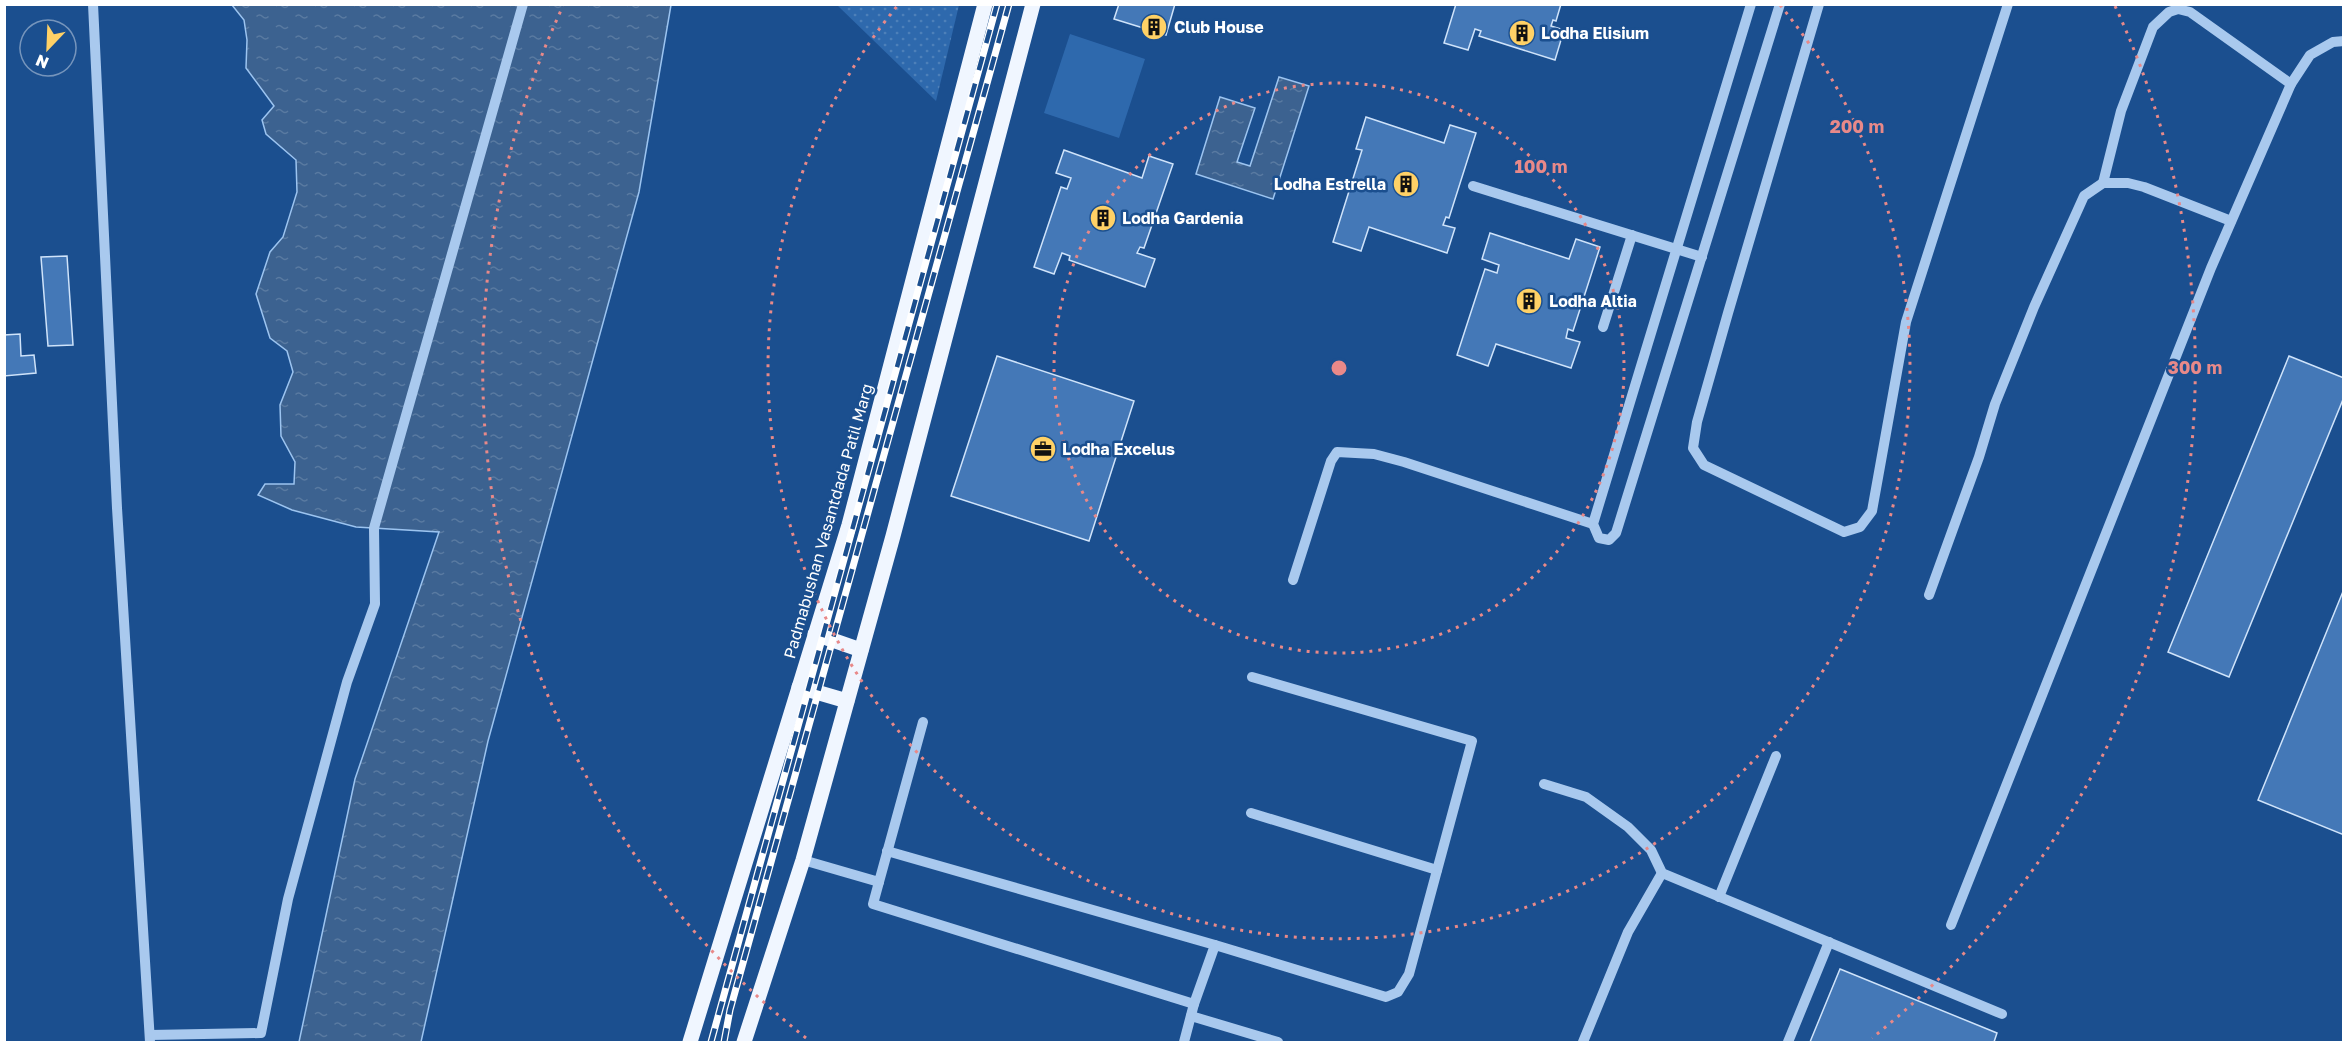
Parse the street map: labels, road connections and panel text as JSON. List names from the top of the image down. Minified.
{"streets":{"main road":["Padmabushan Vasantdada Patil Marg"]},"places":{"building":["Club House","Lodha Elisium","Lodha Estrella","Lodha Gardenia","Lodha Altia"],"office":["Lodha Excelus"]},"north":"bottom left","rings":["200 m","100 m","300 m"]}
